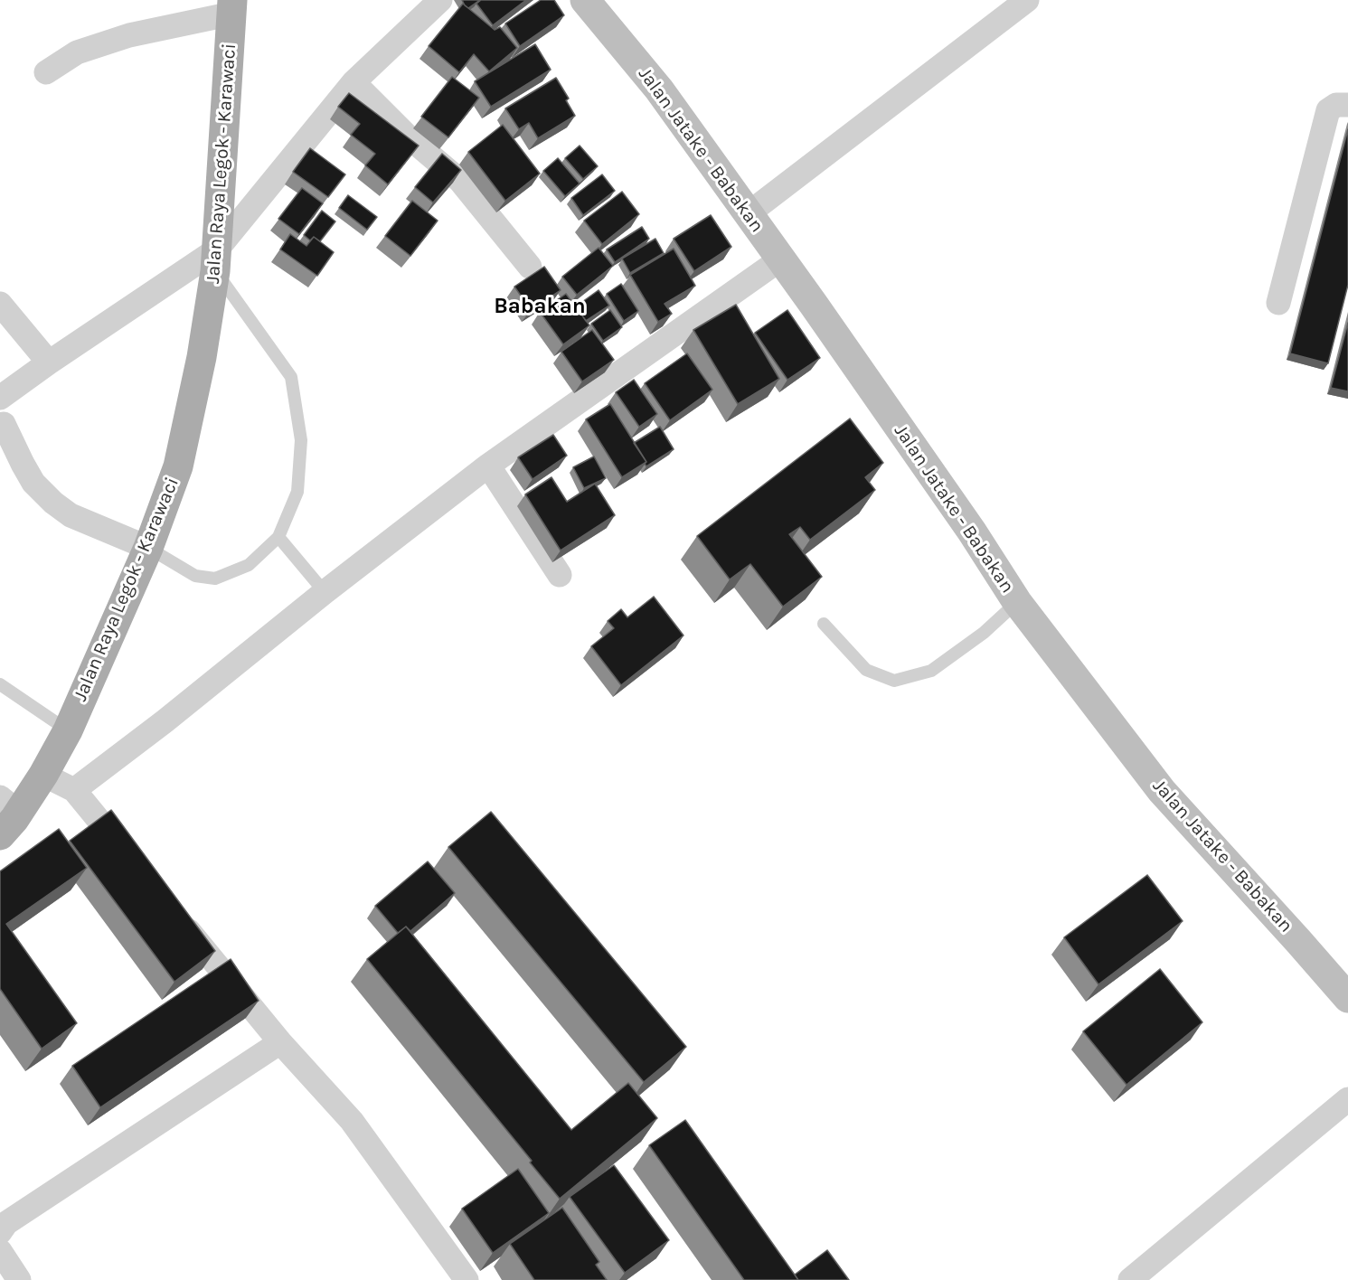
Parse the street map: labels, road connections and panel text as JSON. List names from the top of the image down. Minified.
{"streets":{"main road":["Jalan Jatake - Babakan","Jalan Raya Legok - Karawaci"]},"districts":["Babakan"]}
